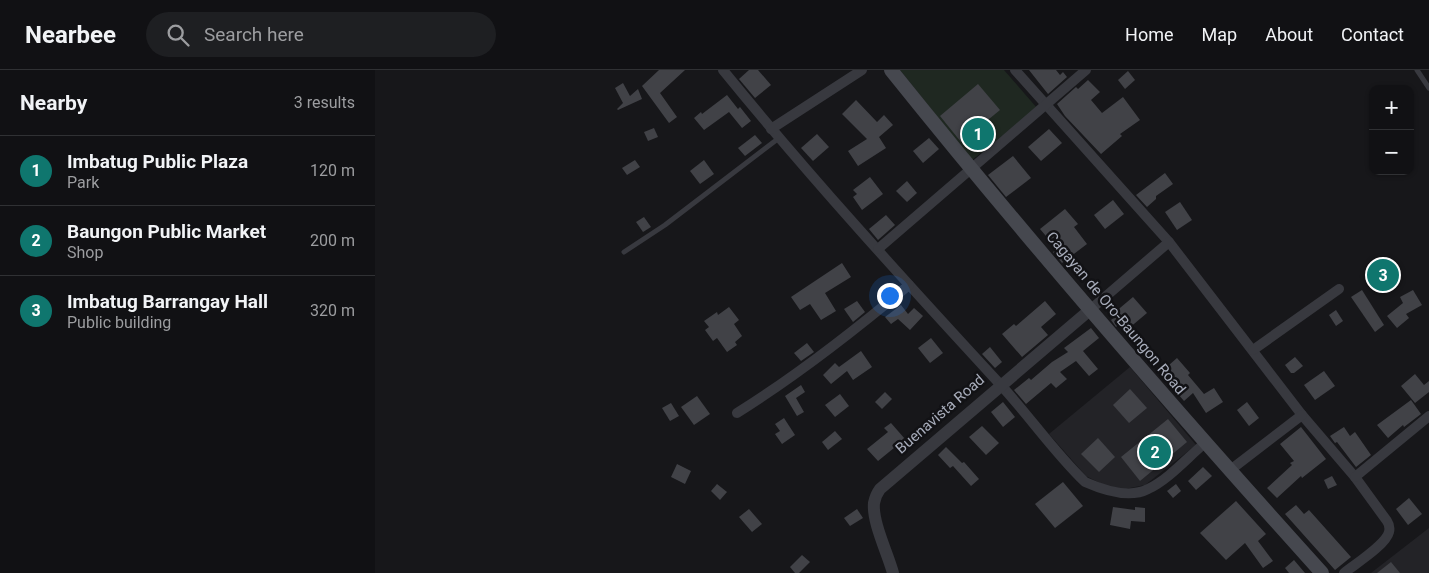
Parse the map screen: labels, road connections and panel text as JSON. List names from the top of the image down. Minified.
{"streets":{"main road":["Cagayan de Oro-Baungon Road"],"street":["Buenavista Road"]},"crossings":[["Cagayan de Oro-Baungon Road","Buenavista Road"]],"page":{"header":"Nearbee","search":"Search here","nav":["Home","Map","About","Contact"],"heading":["Nearby","3 results"],"map_buttons":["+","−"],"pins":["1","3","2"],"list":[{"mark":"1","name":"Imbatug Public Plaza","note":"Park","value":"120 m"},{"mark":"2","name":"Baungon Public Market","note":"Shop","value":"200 m"},{"mark":"3","name":"Imbatug Barrangay Hall","note":"Public building","value":"320 m"}]}}
